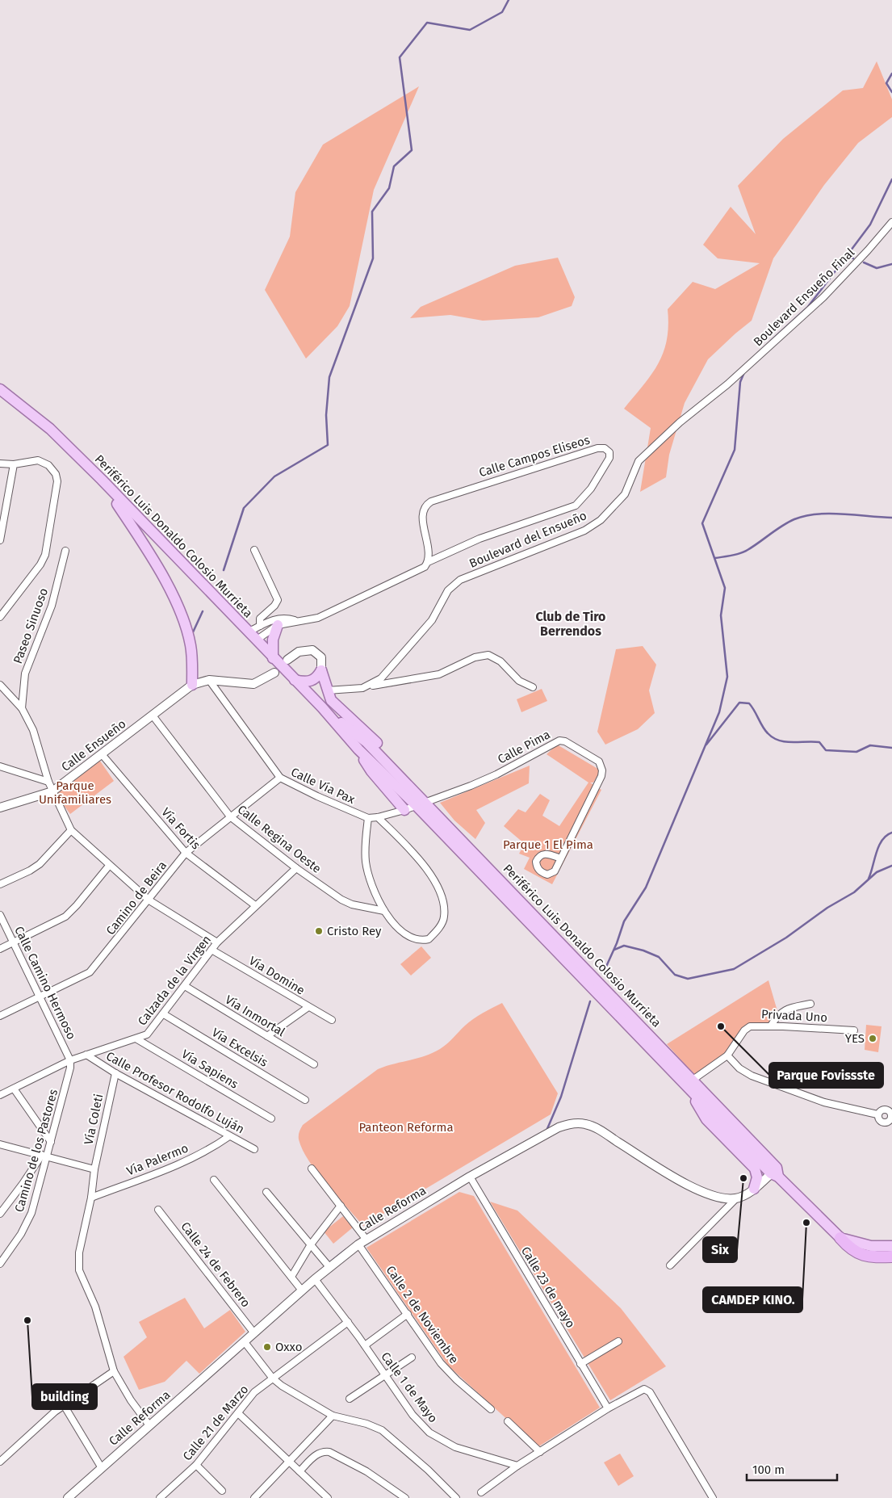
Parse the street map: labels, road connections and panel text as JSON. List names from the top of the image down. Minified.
{"streets":{"main road":["Periférico Luis Donaldo Colosio Murrieta"],"street":["Boulevard Ensueño Final","Calle Campos Eliseos","Boulevard del Ensueño","Paseo Sinuoso","Calle Ensueño","Calle Pima","Calle Vía Pax","Vía Fortis","Calle Regina Oeste","Camino de Beira","Vía Domine","Calzada de la Virgen","Calle Camino Hermoso","Vía Inmortal","Privada Uno","Vía Excelsis","Vía Sapiens","Calle Profesor Rodolfo Luján","Vía Coleti","Camino de los Pastores","Vía Palermo","Calle Reforma","Calle 24 de Febrero","Calle 23 de mayo","Calle 2 de Noviembre","Calle 1 de Mayo","Calle 21 de Marzo"]},"crossings":[["Boulevard Ensueño Final","Boulevard del Ensueño"],["Periférico Luis Donaldo Colosio Murrieta","Calle Pima"],["Periférico Luis Donaldo Colosio Murrieta","Calle Vía Pax"],["Periférico Luis Donaldo Colosio Murrieta","Privada Uno"],["Calle Ensueño","Vía Fortis"],["Calle Ensueño","Calle Regina Oeste"],["Calle Pima","Calle Vía Pax"],["Calle Vía Pax","Camino de Beira"],["Vía Fortis","Camino de Beira"],["Vía Fortis","Calzada de la Virgen"],["Calle Regina Oeste","Camino de Beira"],["Calle Regina Oeste","Calzada de la Virgen"],["Camino de Beira","Calle Camino Hermoso"],["Vía Domine","Calzada de la Virgen"],["Calzada de la Virgen","Calle Camino Hermoso"],["Calzada de la Virgen","Vía Inmortal"],["Calzada de la Virgen","Vía Excelsis"],["Calzada de la Virgen","Vía Sapiens"],["Calzada de la Virgen","Calle Profesor Rodolfo Luján"],["Calzada de la Virgen","Camino de los Pastores"],["Calle Camino Hermoso","Camino de los Pastores"],["Calle Profesor Rodolfo Luján","Vía Coleti"],["Calle Profesor Rodolfo Luján","Vía Palermo"],["Vía Coleti","Vía Palermo"],["Vía Coleti","Calle Reforma"],["Calle Reforma","Calle 24 de Febrero"],["Calle Reforma","Calle 23 de mayo"],["Calle Reforma","Calle 2 de Noviembre"],["Calle Reforma","Calle 1 de Mayo"],["Calle 1 de Mayo","Calle 21 de Marzo"]],"districts":["Club de Tiro Berrendos"],"parks":["Parque Unifamiliares","Parque 1 El Pima","Panteon Reforma"],"places":["Cristo Rey","Parque Fovissste","YES","Six","CAMDEP KINO.","building","Oxxo"],"scale_bar":"100 m"}
